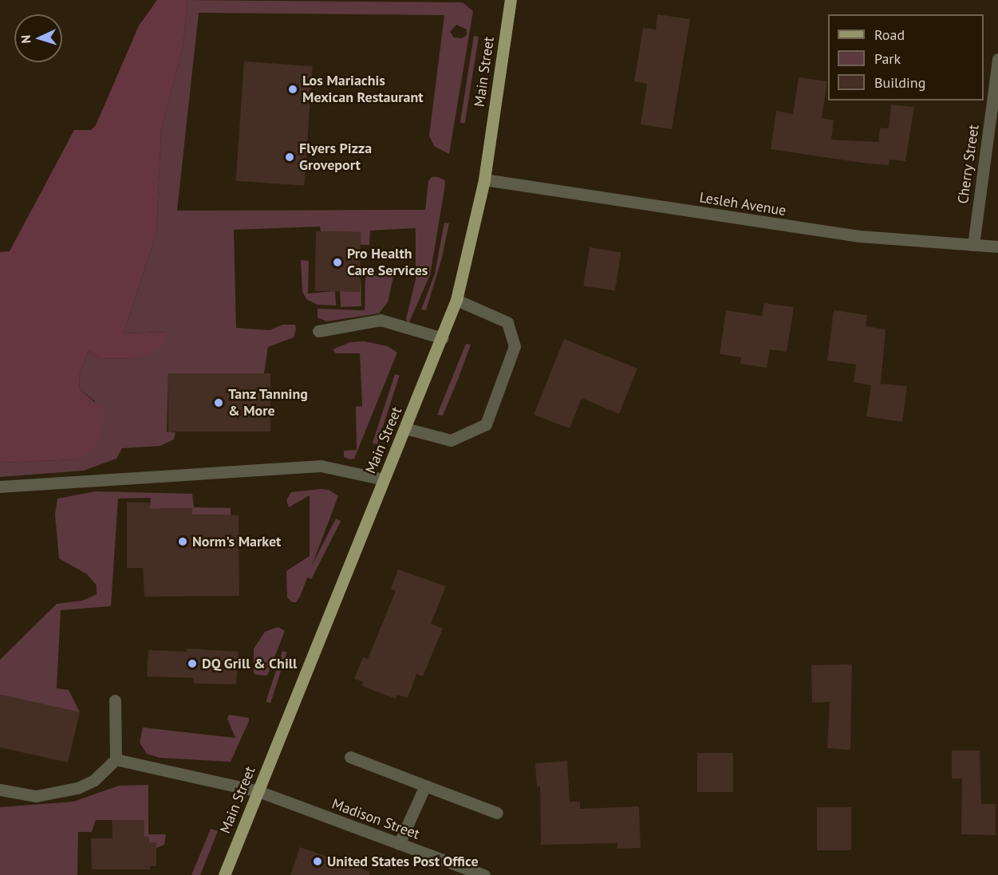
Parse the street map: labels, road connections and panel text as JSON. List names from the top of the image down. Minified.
{"streets":{"main road":["Main Street"],"street":["Cherry Street","Lesleh Avenue","Madison Street"]},"crossings":[["Main Street","Lesleh Avenue"],["Main Street","Madison Street"],["Cherry Street","Lesleh Avenue"]],"places":["Los Mariachis Mexican Restaurant","Flyers Pizza Groveport","Pro Health Care Services","Tanz Tanning & More","Norm's Market","DQ Grill & Chill","United States Post Office"],"legend":["Road","Park","Building"],"north":"left"}
